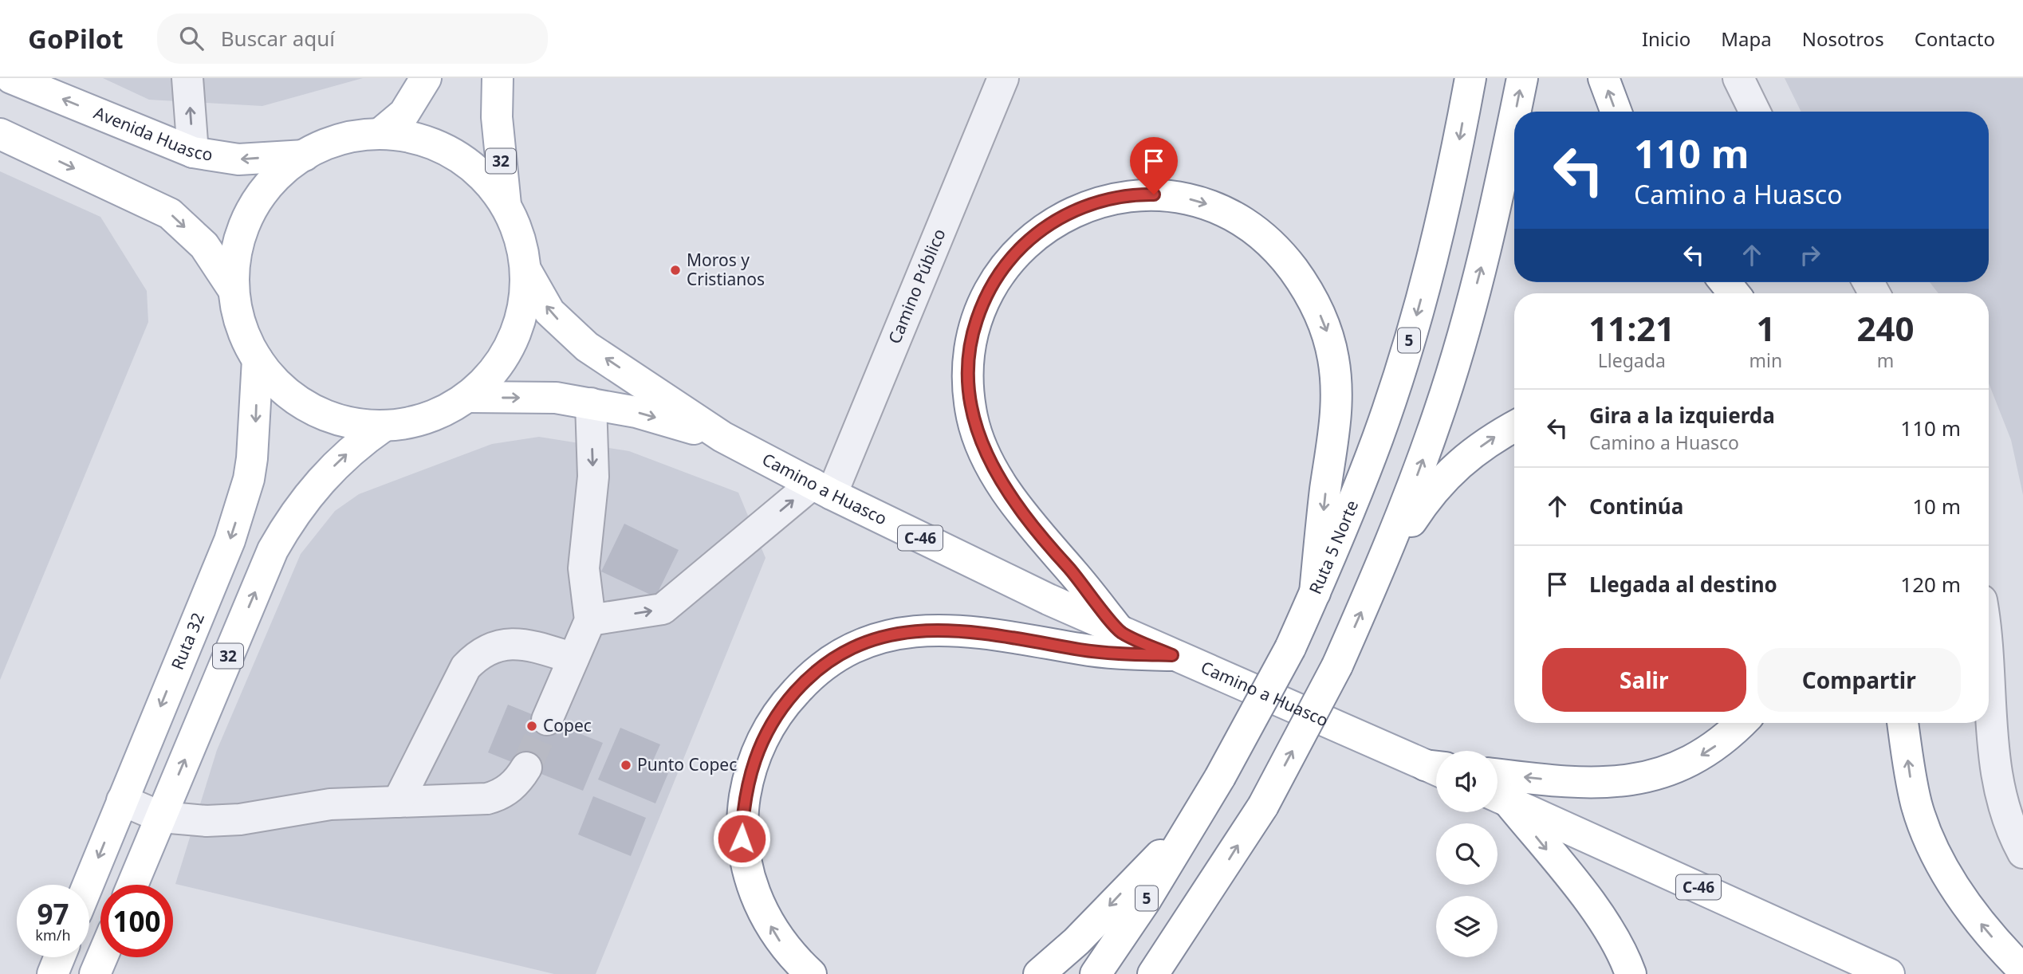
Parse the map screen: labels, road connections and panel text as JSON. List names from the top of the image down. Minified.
{"streets":{"main road":["Avenida Huasco","32","5","Camino a Huasco","C-46","Ruta 5 Norte","Ruta 32"],"street":["Camino Público"]},"crossings":[["Avenida Huasco","32"],["32","Camino a Huasco"],["32","Ruta 32"],["Camino Público","Camino a Huasco"]],"places":["Moros y Cristianos","Copec","Punto Copec"],"page":{"header":"GoPilot","search":"Buscar aquí","nav":["Inicio","Mapa","Nosotros","Contacto"],"turn":["110 m","Camino a Huasco"],"eta":["11:21","Llegada","1","min","240","m"],"list":[{"name":"Gira a la izquierda","note":"Camino a Huasco","value":"110 m"},{"name":"Continúa","value":"10 m"},{"name":"Llegada al destino","value":"120 m"}],"buttons":["Salir","Compartir"],"speed":"97 km/h","limit":"100"}}
